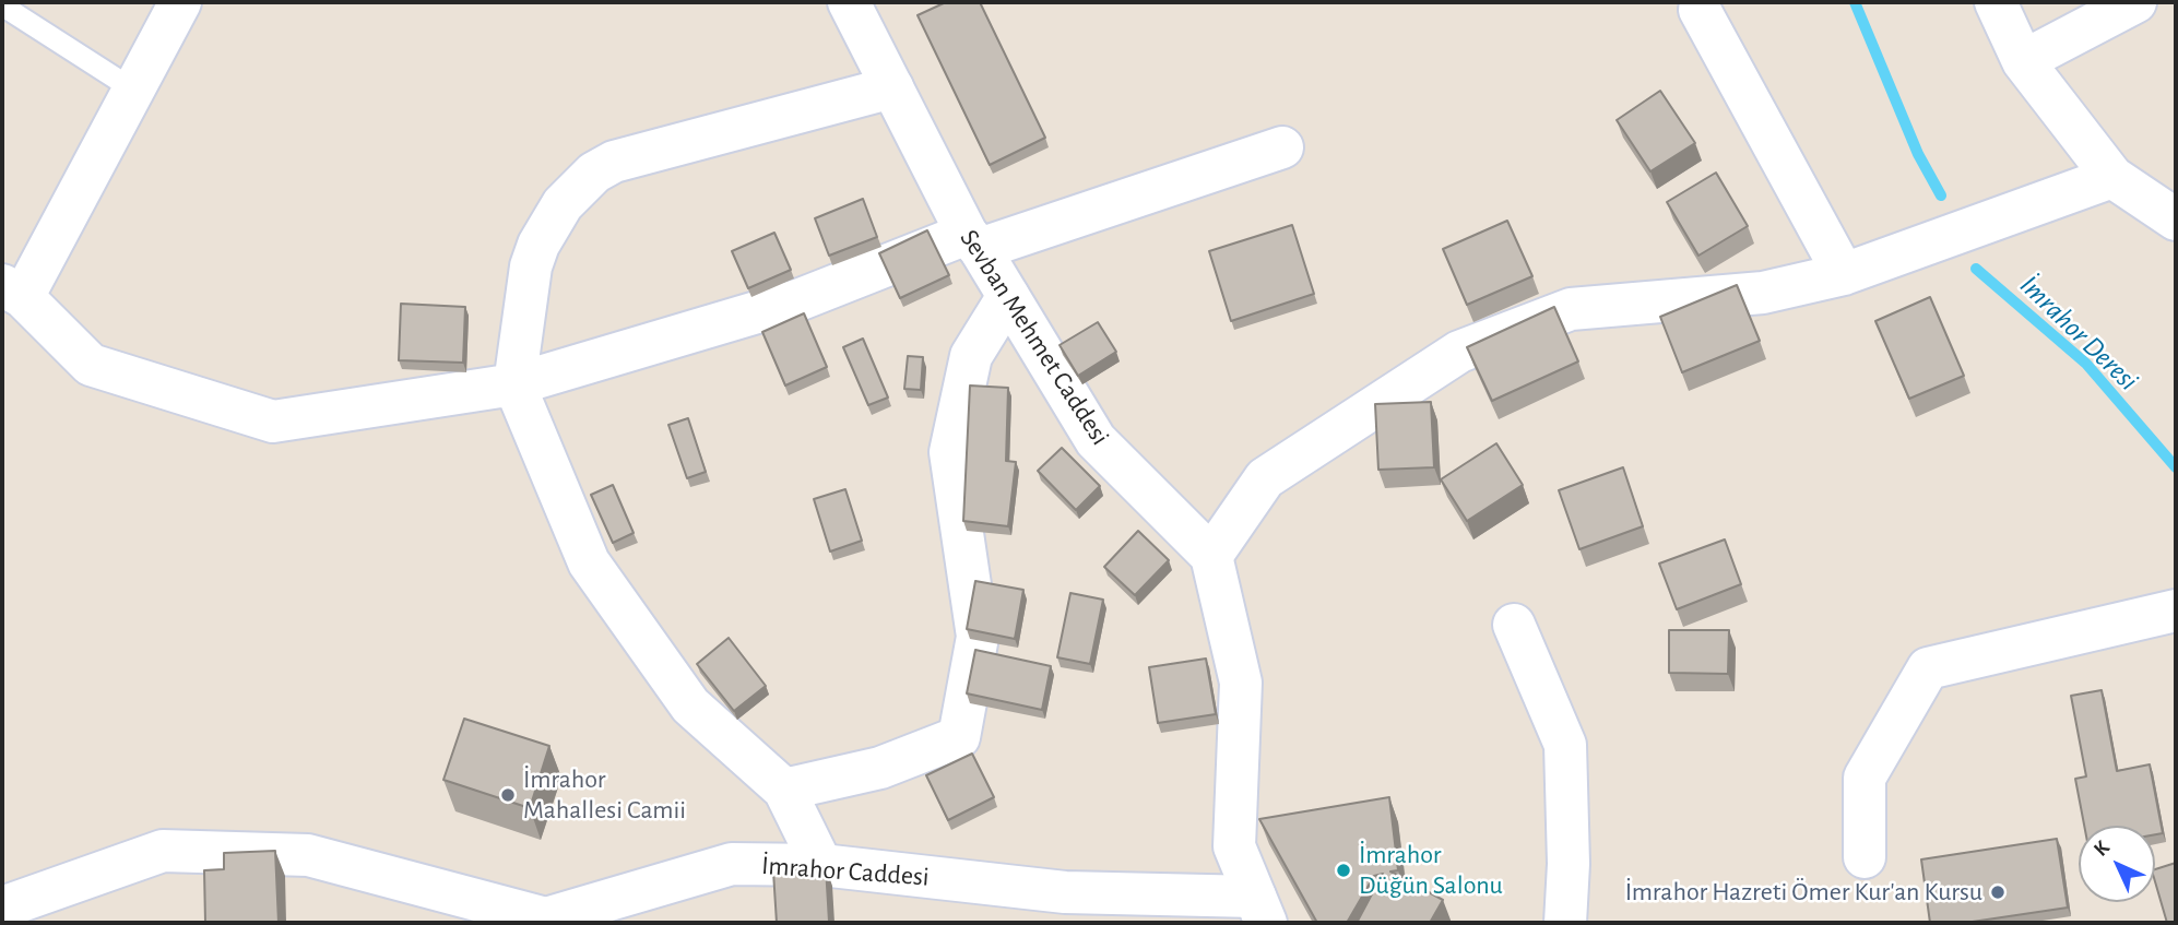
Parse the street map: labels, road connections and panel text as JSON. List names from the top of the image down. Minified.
{"streets":{"street":["Sevban Mehmet Caddesi","İmrahor Caddesi"]},"water":["İmrahor Deresi"],"places":["İmrahor Mahallesi Camii","İmrahor Düğün Salonu","İmrahor Hazreti Ömer Kur'an Kursu"],"north":"top left"}
